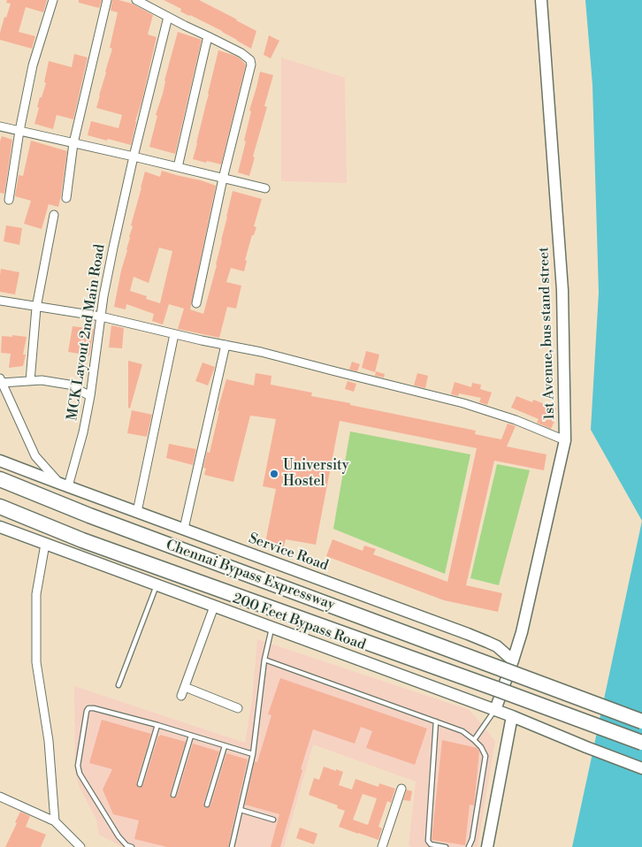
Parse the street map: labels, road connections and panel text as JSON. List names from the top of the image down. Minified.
{"streets":{"highway":["Chennai Bypass Expressway"],"street":["MCK Layout 2nd Main Road","1st Avenue, bus stand street","Service Road","200 Feet Bypass Road"]},"crossings":[["MCK Layout 2nd Main Road","Service Road"],["1st Avenue, bus stand street","Service Road"],["1st Avenue, bus stand street","Chennai Bypass Expressway"],["Service Road","Chennai Bypass Expressway"]],"places":["University Hostel"]}
